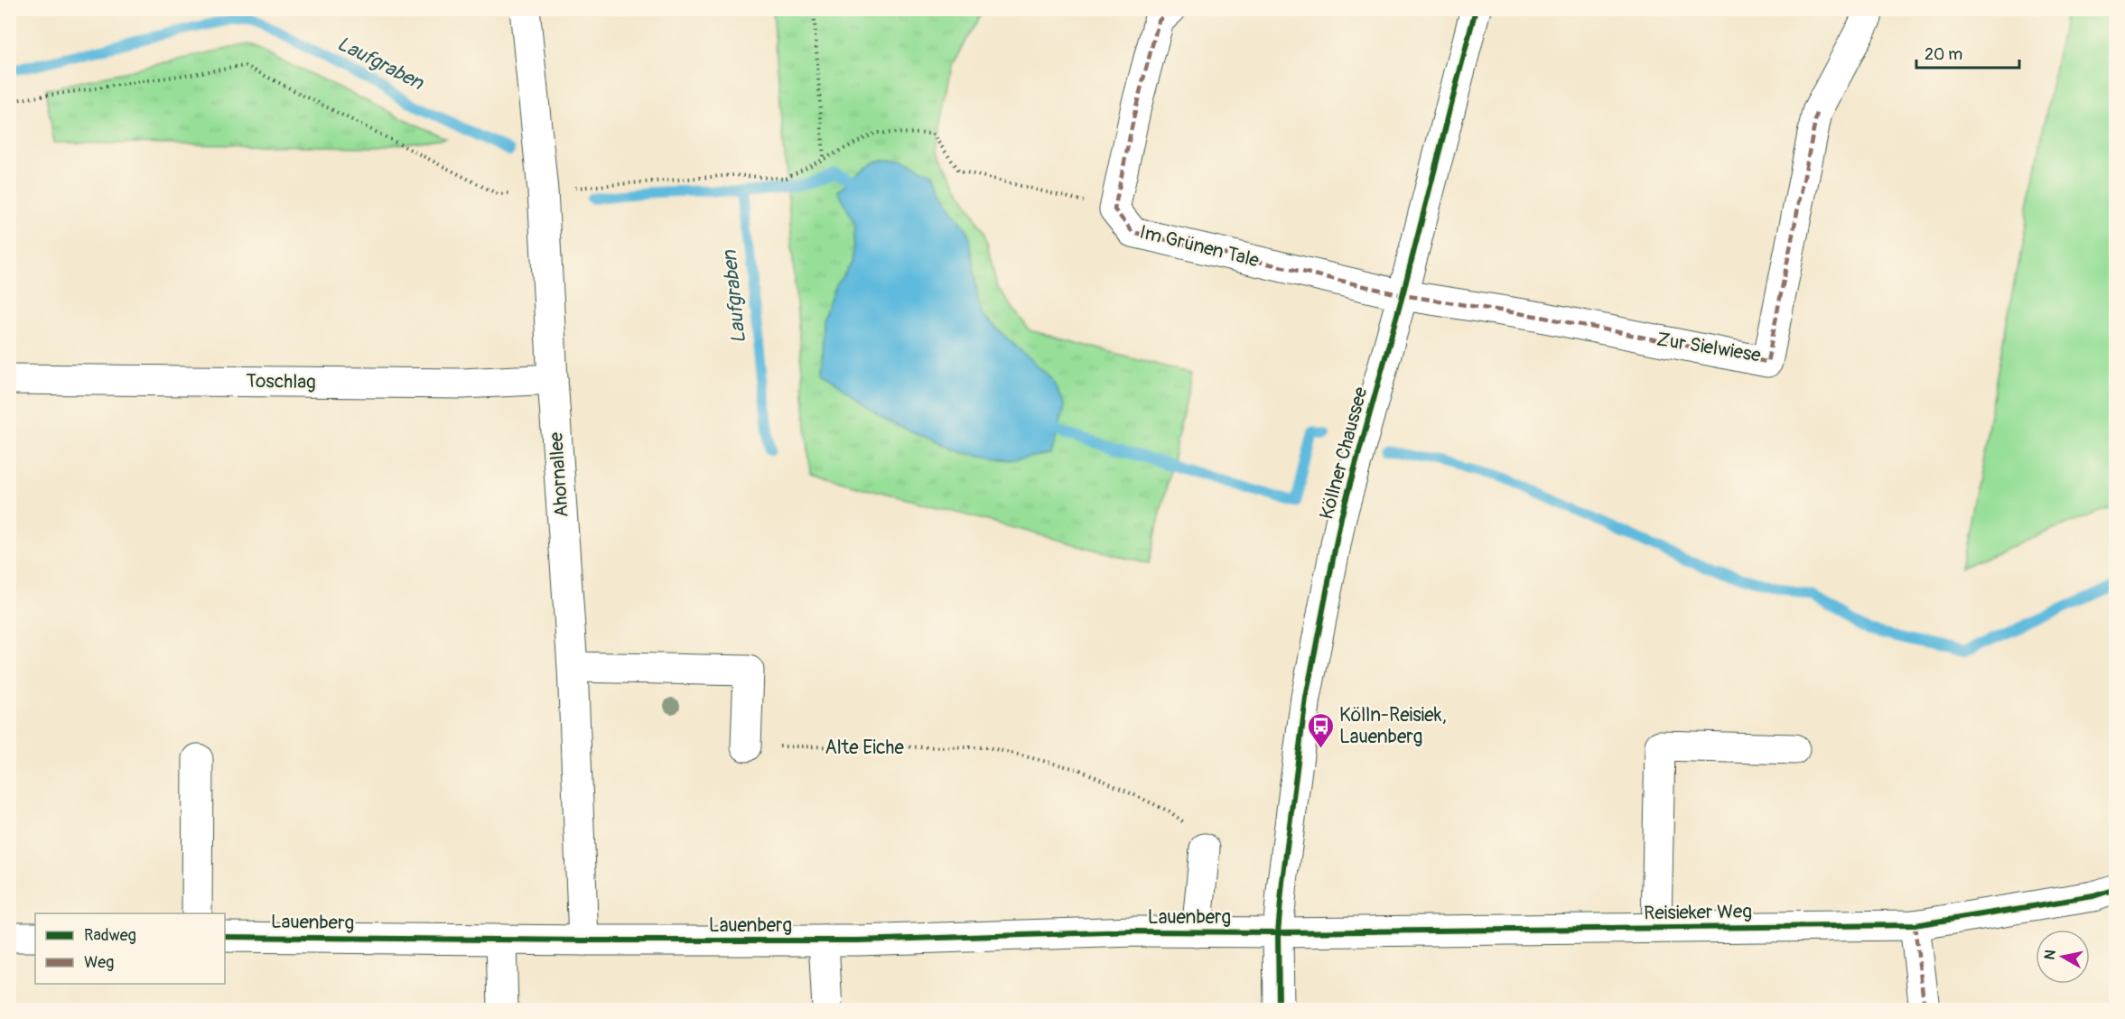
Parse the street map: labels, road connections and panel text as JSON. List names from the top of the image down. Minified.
{"streets":{"street":["Im Grünen Tale","Zur Sielwiese","Toschlag","Köllner Chaussee","Ahornallee","Reisieker Weg","Lauenberg"],"path":["Alte Eiche"]},"crossings":[["Im Grünen Tale","Zur Sielwiese"],["Im Grünen Tale","Köllner Chaussee"],["Zur Sielwiese","Köllner Chaussee"],["Toschlag","Ahornallee"],["Köllner Chaussee","Reisieker Weg"],["Köllner Chaussee","Lauenberg"],["Ahornallee","Lauenberg"],["Reisieker Weg","Lauenberg"]],"water":["Laufgraben"],"places":{"bus stop":["Kölln-Reisiek, Lauenberg"]},"legend":["Radweg","Weg"],"scale_bar":"20 m","north":"left"}
